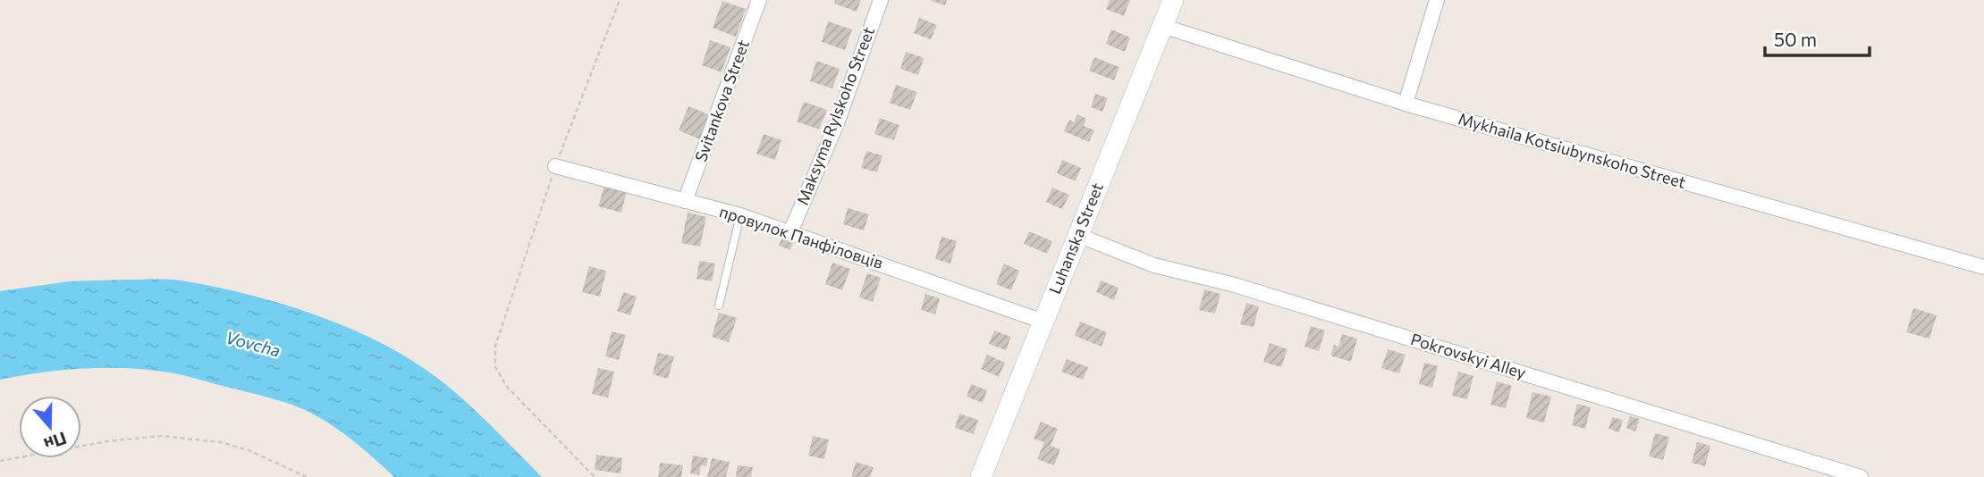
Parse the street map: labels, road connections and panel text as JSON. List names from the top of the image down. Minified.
{"streets":{"main road":["Luhanska Street"],"street":["Svitankova Street","Maksyma Rylskoho Street","Mykhaila Kotsiubynskoho Street","провулок Панфіловців","Pokrovskyi Alley"]},"crossings":[["Svitankova Street","провулок Панфіловців"],["Maksyma Rylskoho Street","провулок Панфіловців"],["Mykhaila Kotsiubynskoho Street","Luhanska Street"],["провулок Панфіловців","Luhanska Street"],["Luhanska Street","Pokrovskyi Alley"]],"water":["Vovcha"],"scale_bar":"50 m","north":"bottom"}
